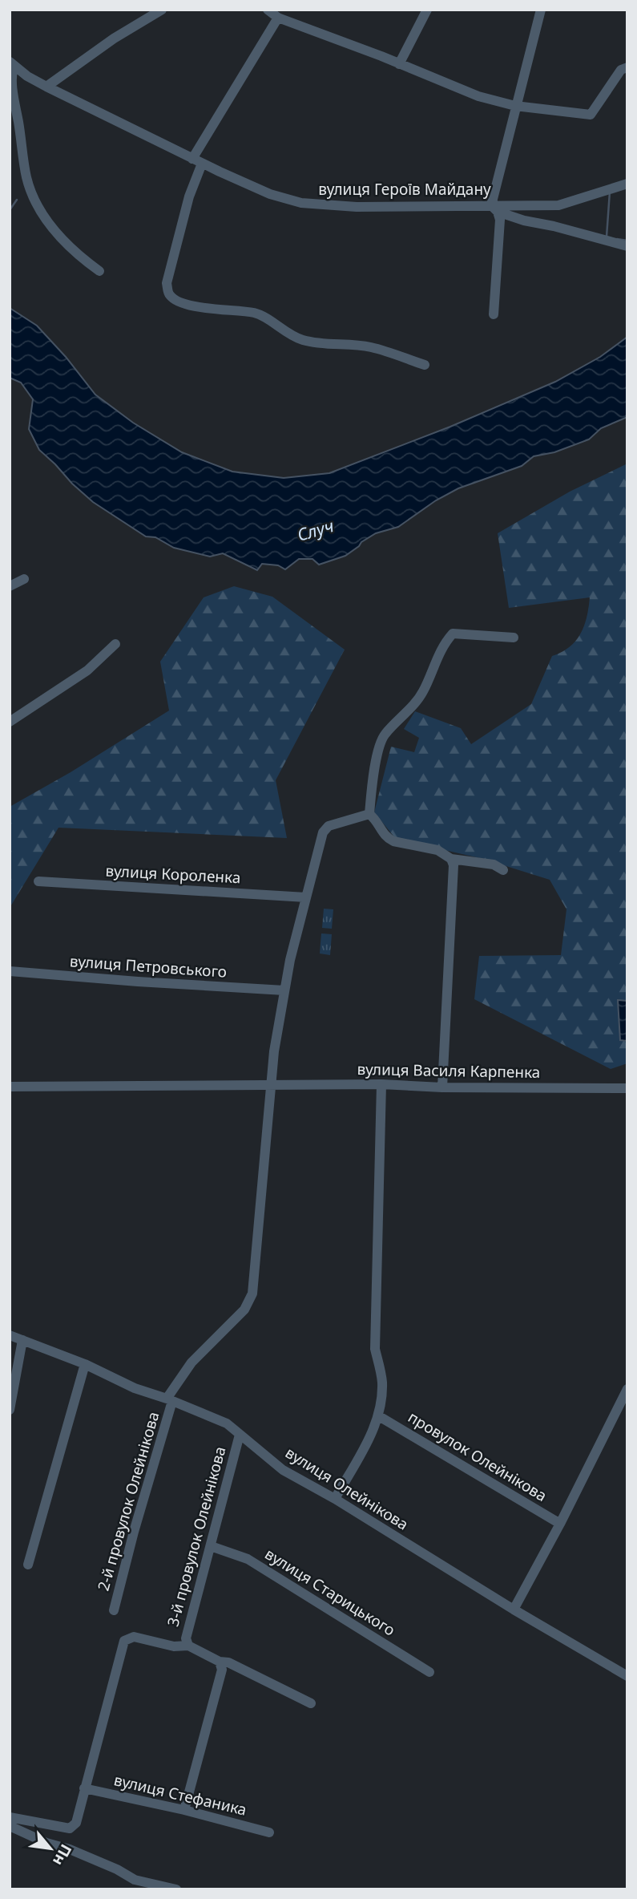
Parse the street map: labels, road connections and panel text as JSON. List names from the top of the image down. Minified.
{"streets":{"street":["вулиця Героїв Майдану","вулиця Короленка","вулиця Петровського","вулиця Василя Карпенка","провулок Олейнікова","вулиця Олейнікова","2-й провулок Олейнікова","3-й провулок Олейнікова","вулиця Старицького","вулиця Стефаника"]},"crossings":[["вулиця Олейнікова","2-й провулок Олейнікова"],["вулиця Олейнікова","3-й провулок Олейнікова"],["3-й провулок Олейнікова","вулиця Старицького"]],"water":["Случ"],"north":"bottom right"}
